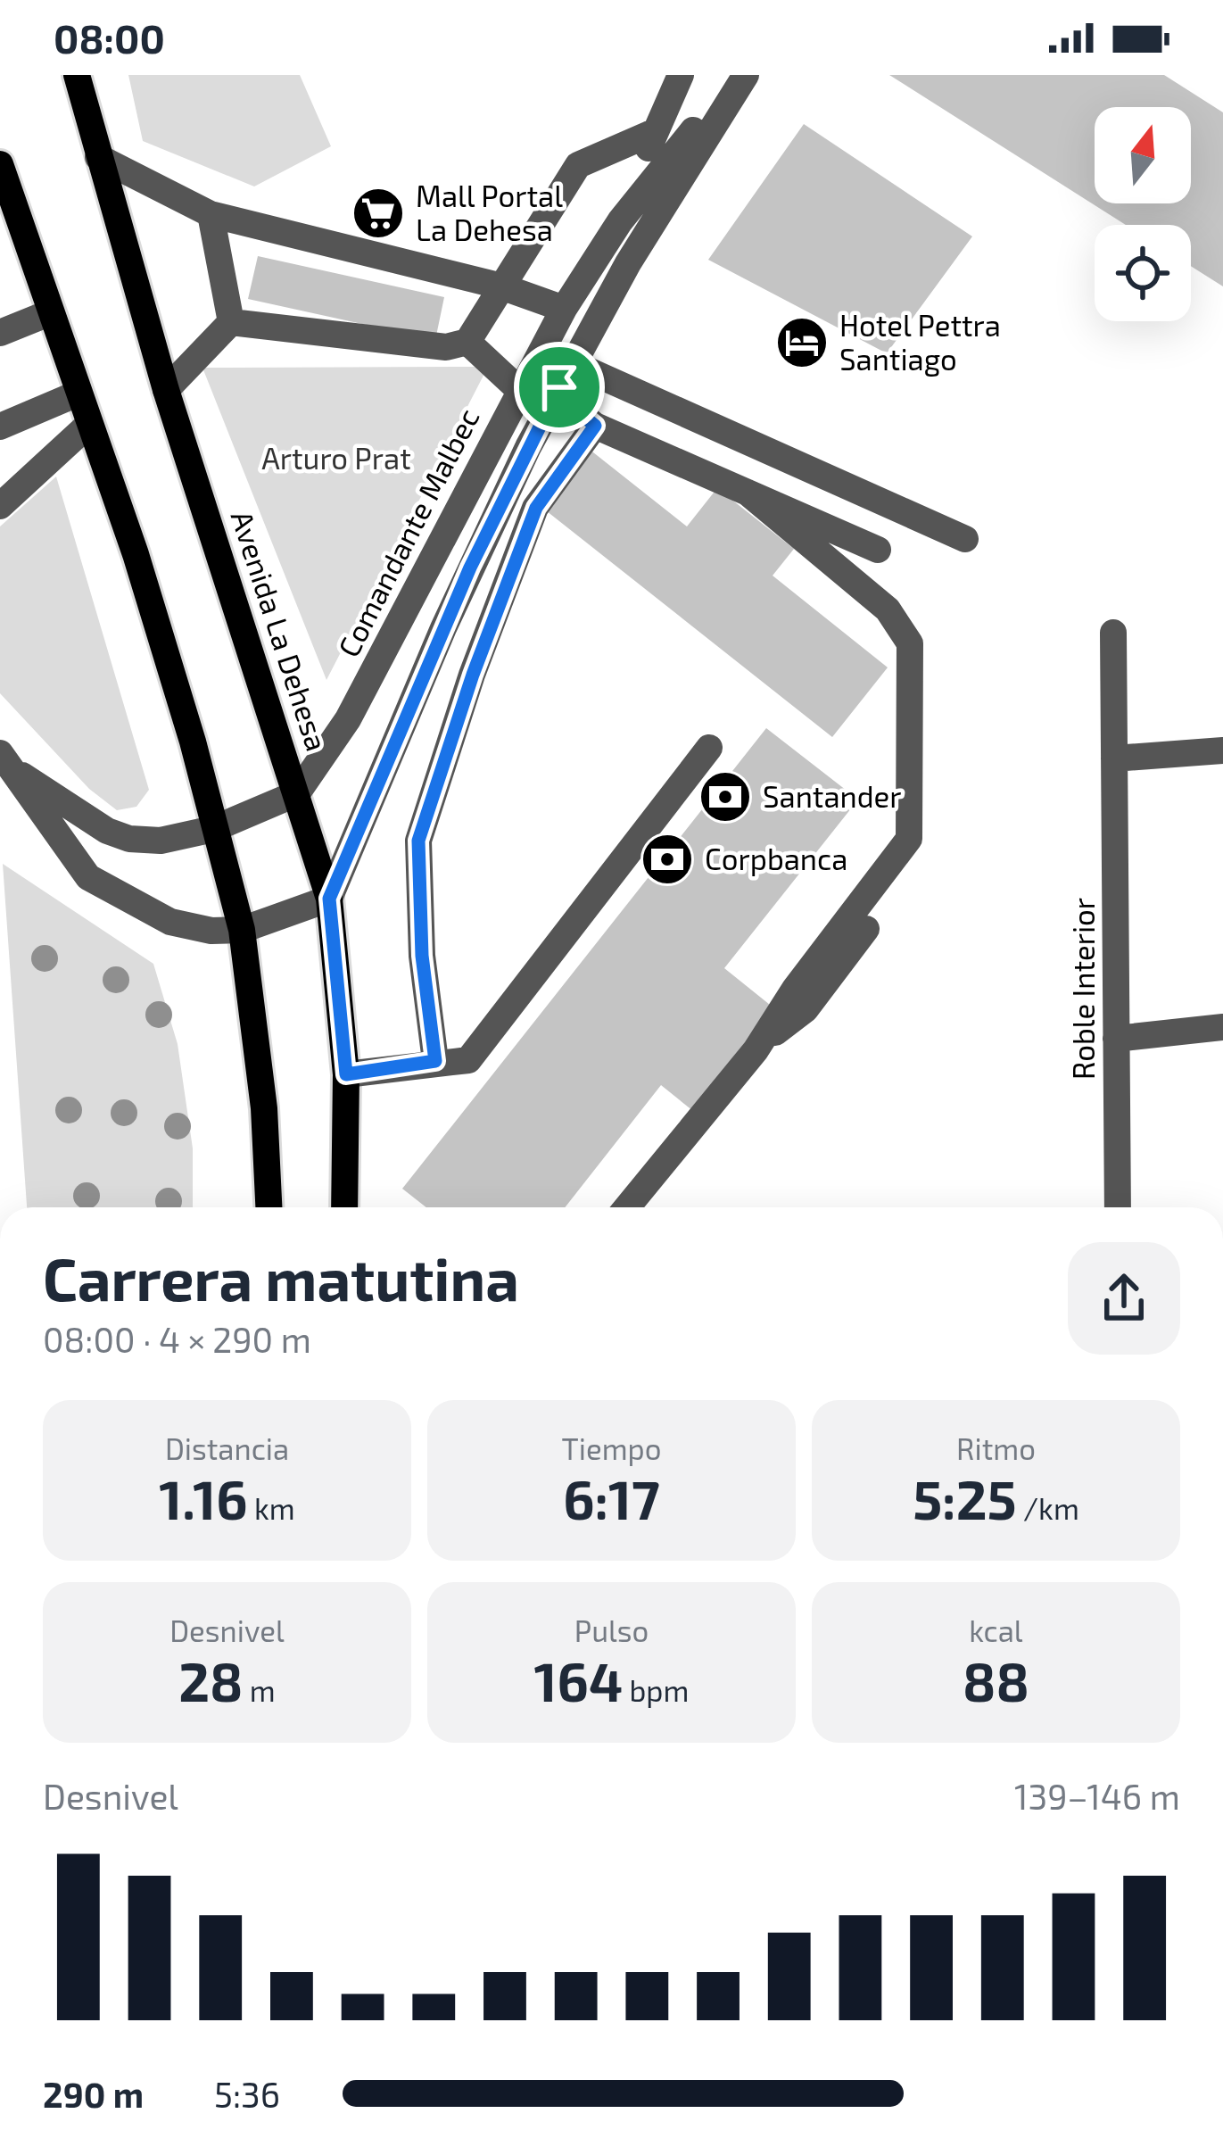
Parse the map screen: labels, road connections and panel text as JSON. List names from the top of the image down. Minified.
{"streets":{"main road":["Avenida La Dehesa"],"street":["Comandante Malbec","Roble Interior"]},"crossings":[["Comandante Malbec","Avenida La Dehesa"]],"parks":["Arturo Prat"],"places":{"supermarket":["Mall Portal La Dehesa"],"hotel":["Hotel Pettra Santiago"],"bank":["Santander","Corpbanca"]},"north":"top","page":{"status":"08:00","heading":["Carrera matutina","08:00 · 4 × 290 m"],"stats":[["Distancia","1.16 km"],["Tiempo","6:17"],["Ritmo","5:25 /km"],["Desnivel","28 m"],["Pulso","164 bpm"],["kcal","88"]],"chart":["Desnivel","139–146 m"],"list":[{"name":"290 m","note":"5:36"}]}}
